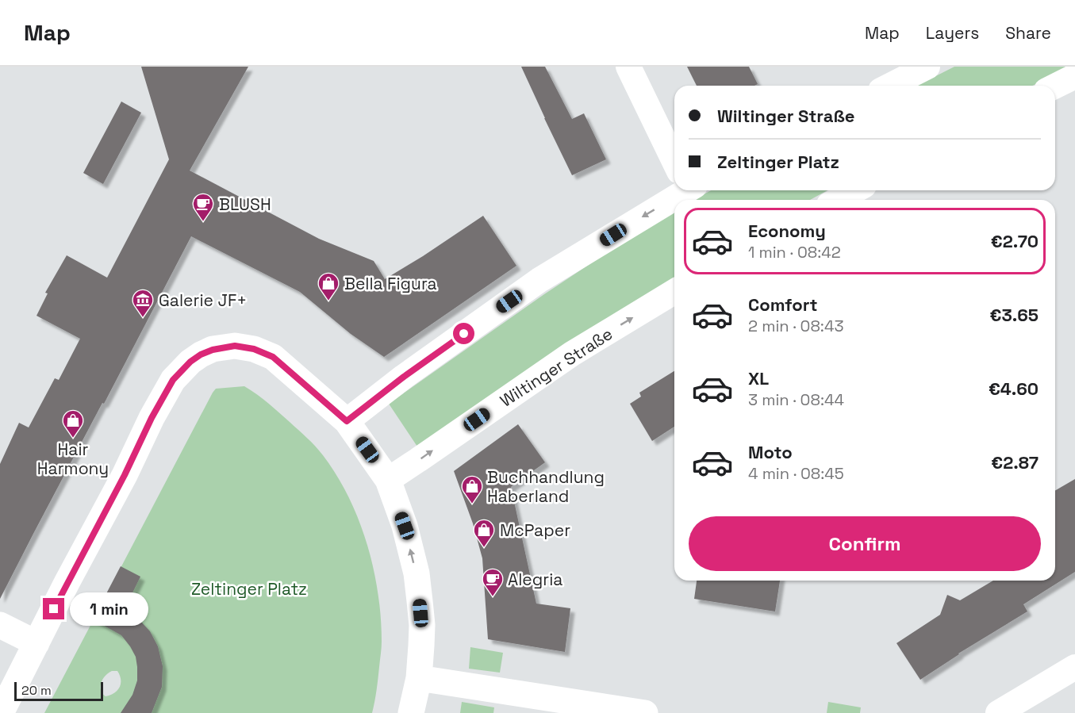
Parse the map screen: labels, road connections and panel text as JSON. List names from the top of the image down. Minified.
{"streets":{"street":["Wiltinger Straße"]},"parks":["Zeltinger Platz"],"places":{"cafe":["BLUSH","Alegria"],"shop":["Bella Figura","Hair Harmony","Buchhandlung Haberland","McPaper"],"museum":["Galerie JF+"]},"scale_bar":"20 m","page":{"header":"Map","nav":["Map","Layers","Share"],"banner":["Wiltinger Straße","Zeltinger Platz"],"list":[{"name":"Economy","note":"1 min · 08:42","value":"€2.70"},{"name":"Comfort","note":"2 min · 08:43","value":"€3.65"},{"name":"XL","note":"3 min · 08:44","value":"€4.60"},{"name":"Moto","note":"4 min · 08:45","value":"€2.87"}],"buttons":"Confirm","bubble":"1 min","scale":"20 m"}}
